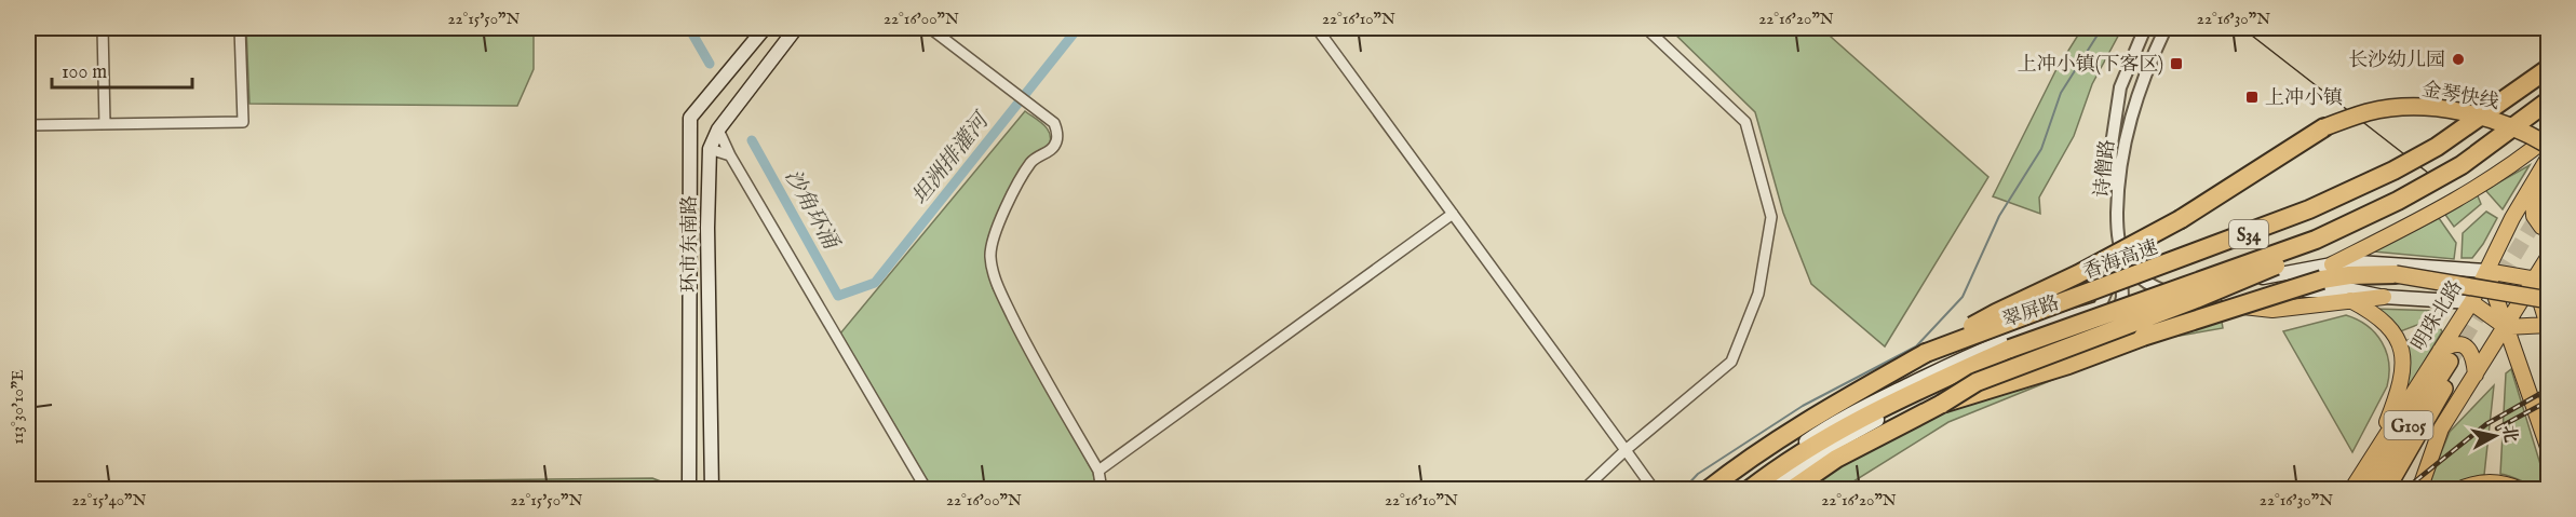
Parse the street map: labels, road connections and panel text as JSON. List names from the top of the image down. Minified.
{"streets":{"highway":["金琴快线","S34","香海高速","明珠北路","G105"],"main road":["环市东南路","翠屏路"],"street":["诗僧路"]},"crossings":[["诗僧路","翠屏路"],["翠屏路","明珠北路"]],"water":["坦洲排灌河","沙角环涌"],"places":{"other":["长沙幼儿园"],"transit":["上冲小镇(下客区)","上冲小镇"]},"scale_bar":"100 m","north":"right","coordinates":["22°15'50\"N","22°16'00\"N","22°16'10\"N","22°16'20\"N","22°16'30\"N","113°30'10\"E","22°15'40\"N"]}
